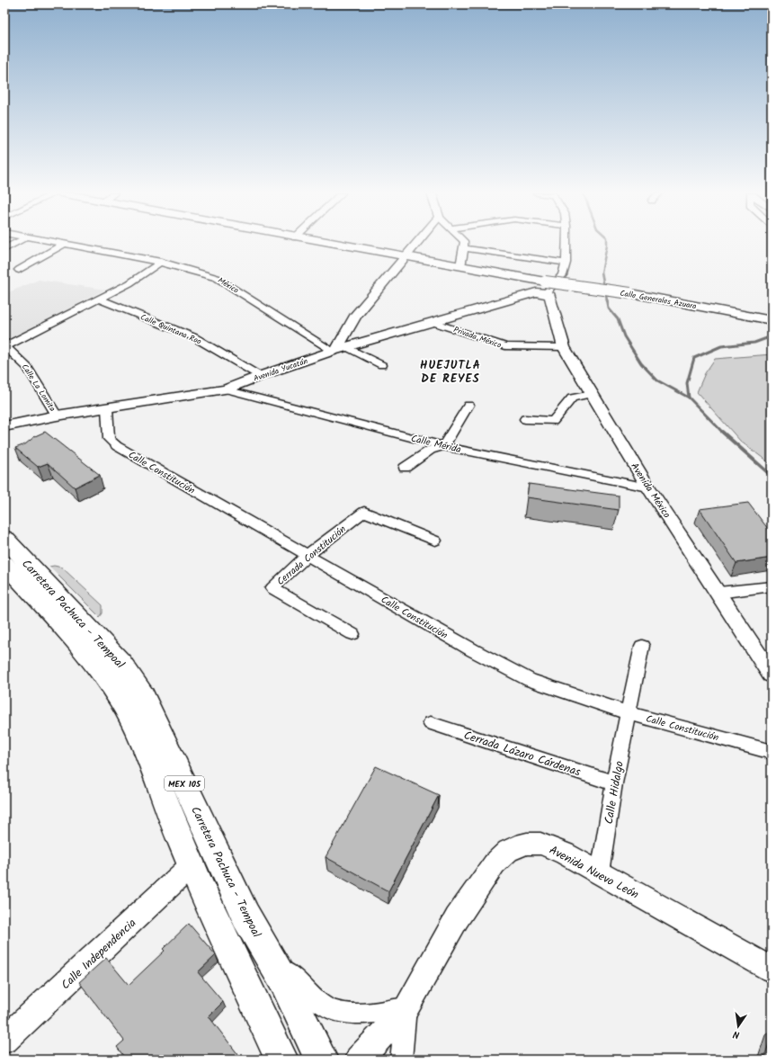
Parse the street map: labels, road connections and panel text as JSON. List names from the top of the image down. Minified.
{"streets":{"main road":["Calle Generales Azuara","Carretera Pachuca - Tempoal","MEX 105"],"street":["México","Calle Quintana Roo","Privada México","Avenida Yucatán","Calle La Lomita","Calle Mérida","Calle Constitución","Avenida México","Cerrada Constitución","Cerrada Lázaro Cárdenas","Calle Hidalgo","Avenida Nuevo León","Calle Independencia"]},"crossings":[["México","Avenida Yucatán"],["Calle Generales Azuara","Avenida Yucatán"],["Calle Generales Azuara","Avenida México"],["Calle Quintana Roo","Avenida Yucatán"],["Privada México","Avenida Yucatán"],["Privada México","Avenida México"],["Avenida Yucatán","Calle La Lomita"],["Avenida Yucatán","Calle Mérida"],["Avenida Yucatán","Calle Constitución"],["Avenida Yucatán","Avenida México"],["Calle Mérida","Avenida México"],["Calle Constitución","Cerrada Constitución"],["Calle Constitución","Calle Hidalgo"],["Carretera Pachuca - Tempoal","Calle Independencia"],["Cerrada Lázaro Cárdenas","Calle Hidalgo"],["Calle Hidalgo","Avenida Nuevo León"]],"districts":["HUEJUTLA DE REYES"],"north":"bottom"}
